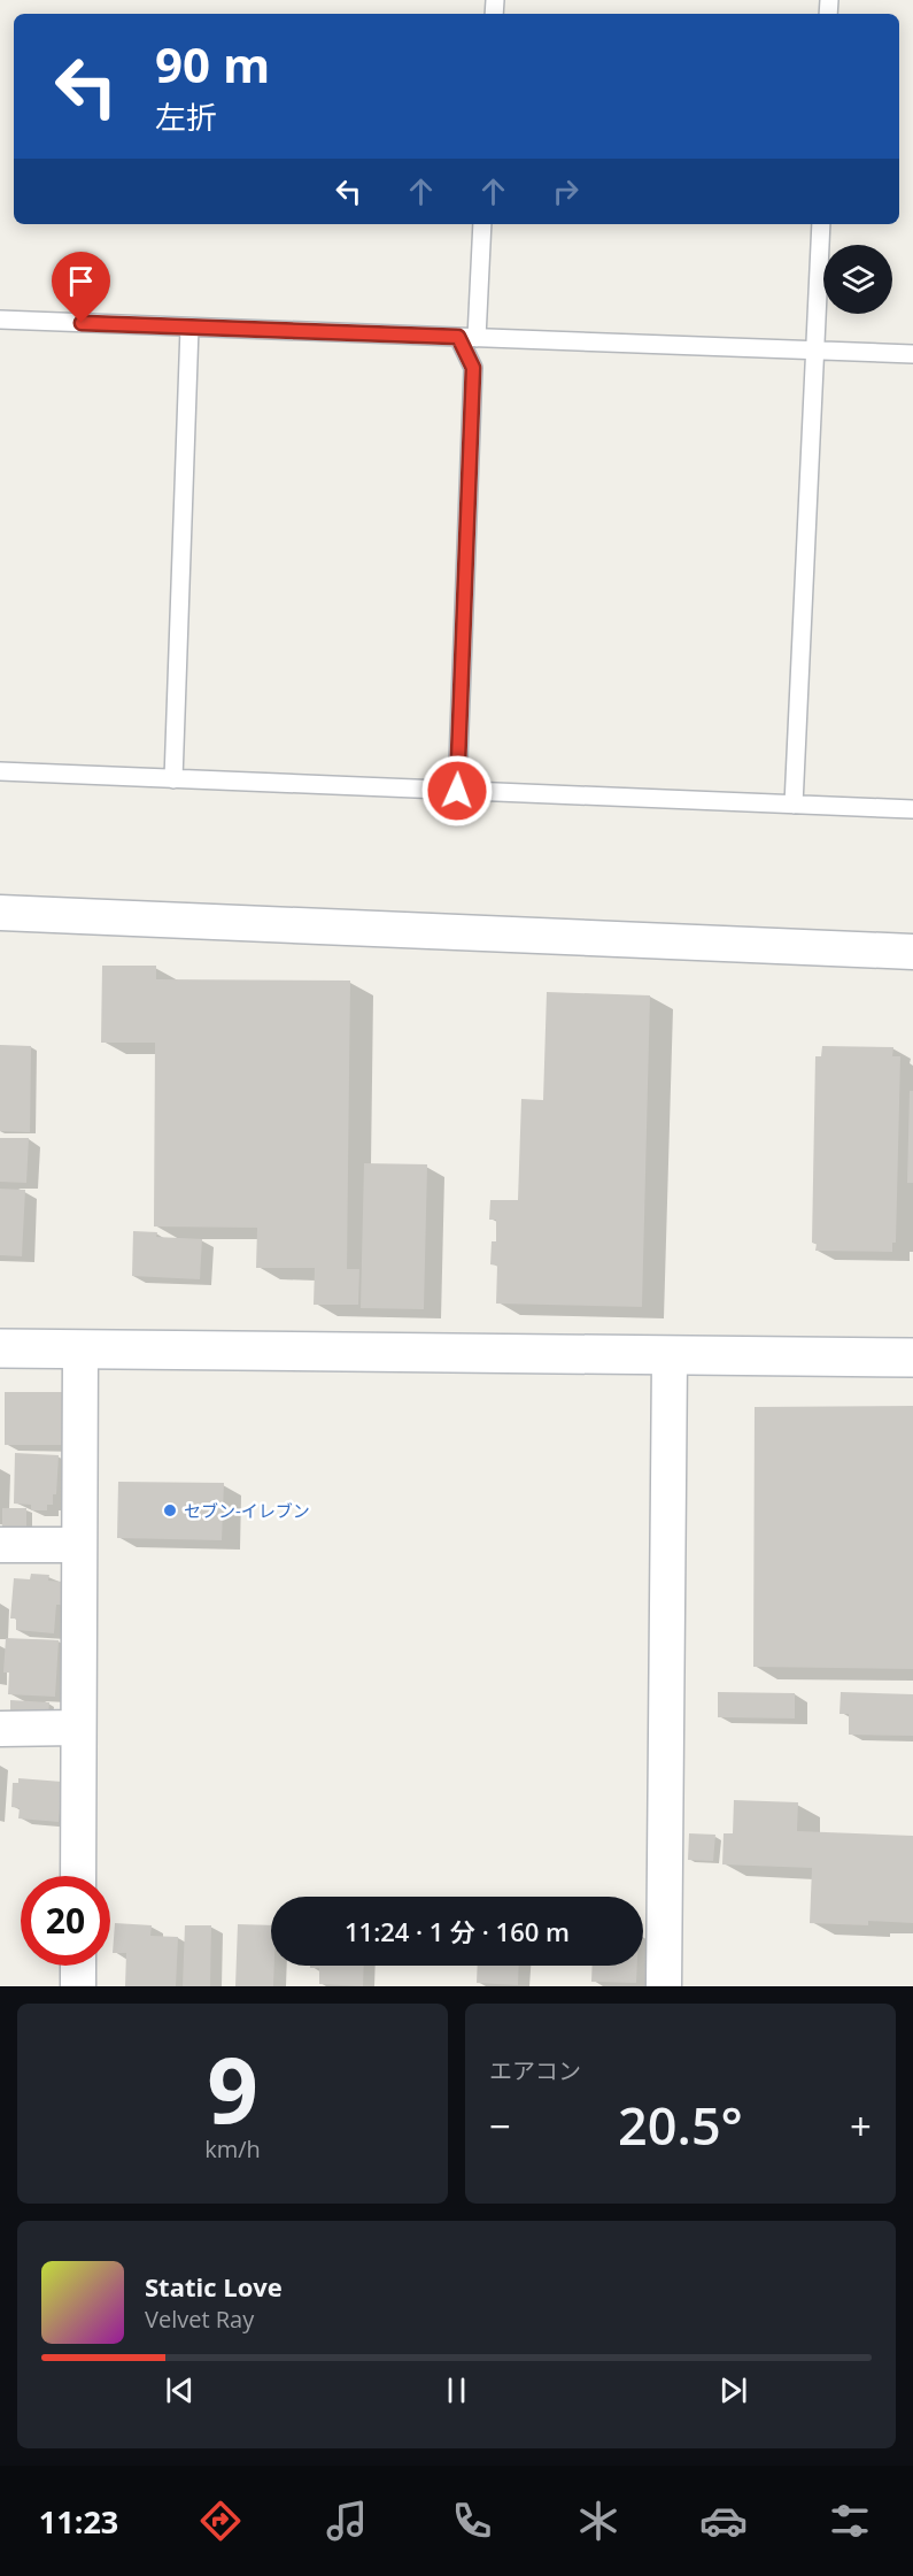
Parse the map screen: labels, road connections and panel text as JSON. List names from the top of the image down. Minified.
{"places":["セブン-イレブン"],"page":{"turn":["90 m","左折"],"limit":"20","trip":"11:24 · 1 分 · 160 m","tile":[["9","km/h"],"エアコン"],"heat":["−","20.5°","+"],"song":["Static Love","Velvet Ray"],"tabs":"11:23"}}
